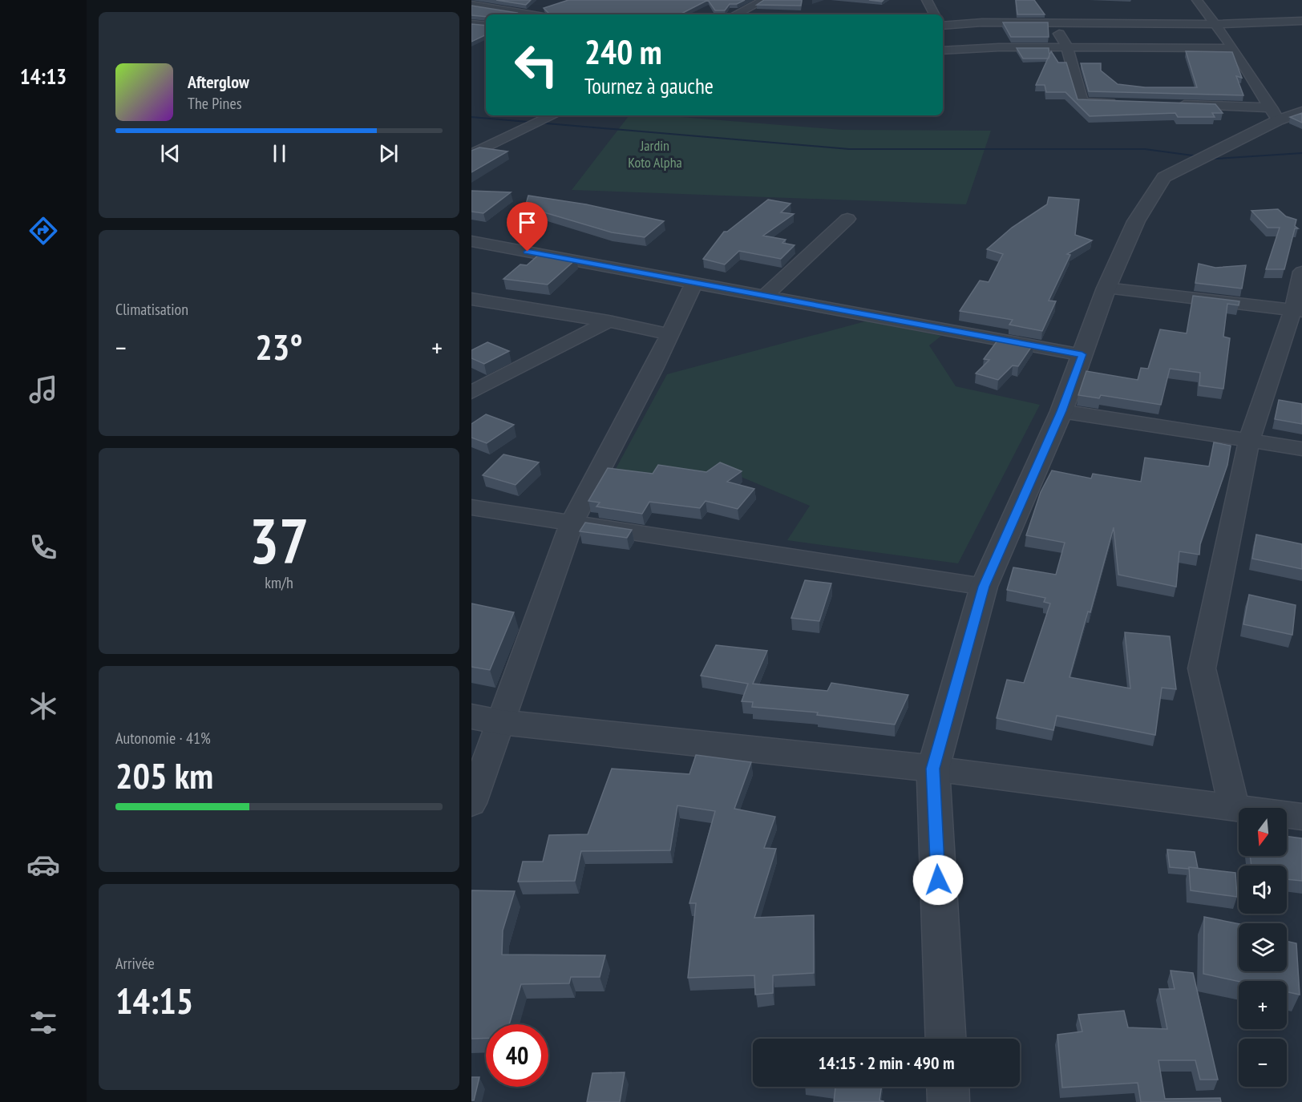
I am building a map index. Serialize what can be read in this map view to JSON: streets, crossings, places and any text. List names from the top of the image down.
{
  "parks": ["Jardin Koto Alpha"],
  "north": "bottom",
  "page": {
    "tabs": "14:13",
    "turn": ["240 m", "Tournez à gauche"],
    "song": ["Afterglow", "The Pines"],
    "tile": [
      "Climatisation",
      ["37", "km/h"],
      ["Autonomie · 41%", "205 km"],
      ["Arrivée", "14:15"]
    ],
    "heat": ["−", "23°", "+"],
    "map_buttons": ["+", "−"],
    "limit": "40",
    "trip": "14:15 · 2 min · 490 m"
  }
}
